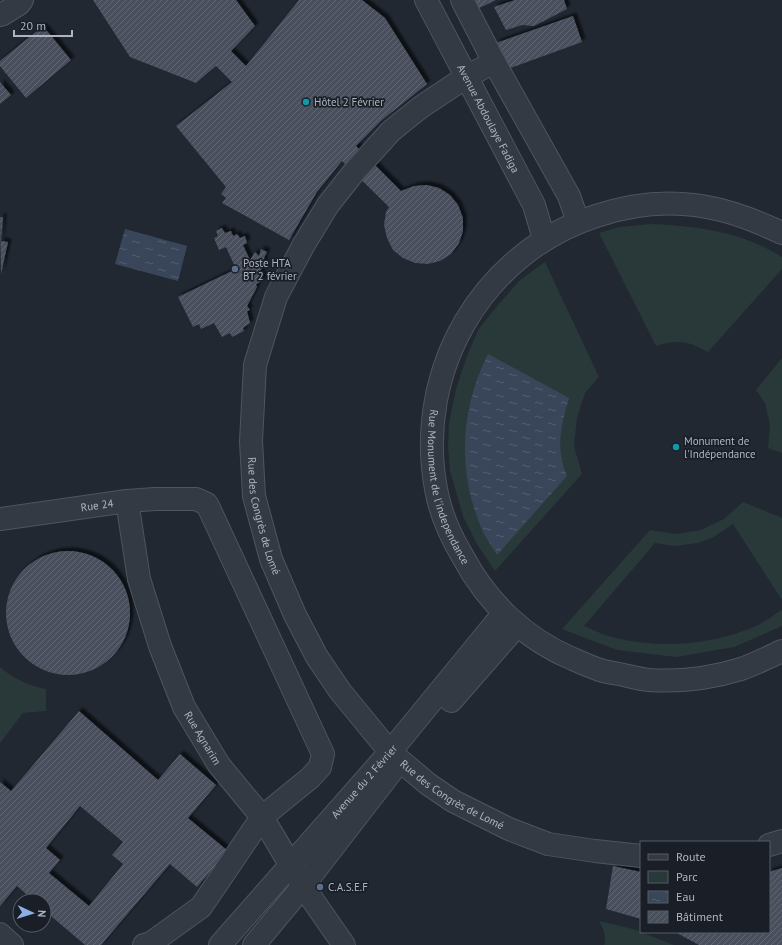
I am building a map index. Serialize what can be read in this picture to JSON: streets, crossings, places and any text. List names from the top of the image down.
{
  "streets": {
    "street": [
      "Avenue Abdoulaye Fadiga",
      "Rue Monument de l'independance",
      "Rue 24",
      "Rue des Congrès de Lomé",
      "Rue Agnarim",
      "Avenue du 2 Février"
    ]
  },
  "crossings": [
    ["Avenue Abdoulaye Fadiga", "Rue Monument de l'independance"],
    ["Avenue Abdoulaye Fadiga", "Rue des Congrès de Lomé"],
    ["Rue Monument de l'independance", "Avenue du 2 Février"],
    ["Rue 24", "Rue Agnarim"],
    ["Rue des Congrès de Lomé", "Avenue du 2 Février"],
    ["Rue Agnarim", "Avenue du 2 Février"]
  ],
  "places": [
    "Hôtel 2 Février",
    "Poste HTA BT 2 février",
    "Monument de l'Indépendance",
    "C.A.S.E.F"
  ],
  "legend": [
    "Route",
    "Parc",
    "Eau",
    "Bâtiment"
  ],
  "scale_bar": "20 m",
  "north": "right"
}
